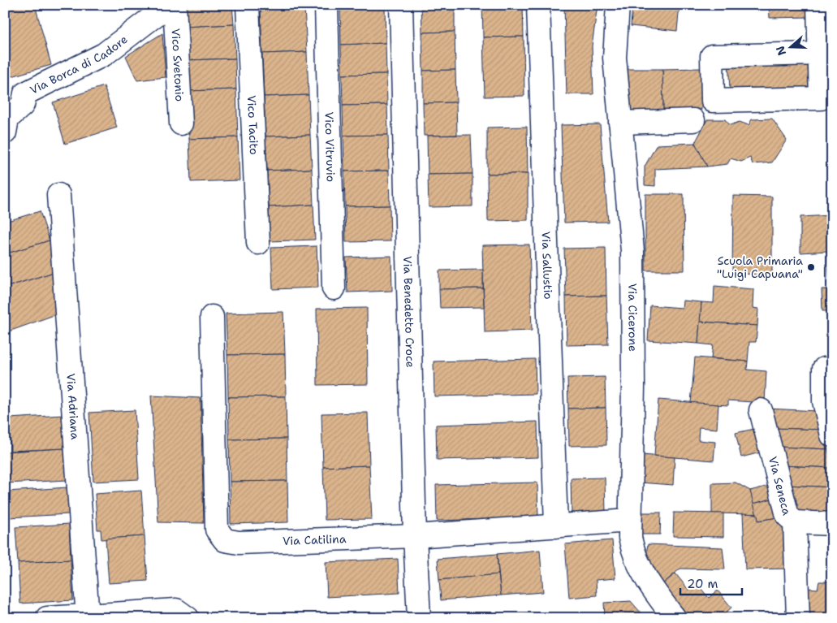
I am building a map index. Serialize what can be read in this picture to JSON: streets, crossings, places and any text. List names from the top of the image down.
{
  "streets": {
    "street": [
      "Via Borca di Cadore",
      "Vico Svetonio",
      "Vico Tacito",
      "Vico Vitruvio",
      "Via Sallustio",
      "Via Benedetto Croce",
      "Via Cicerone",
      "Via Adriana",
      "Via Seneca",
      "Via Catilina"
    ]
  },
  "crossings": [
    ["Via Sallustio", "Via Catilina"],
    ["Via Benedetto Croce", "Via Catilina"],
    ["Via Cicerone", "Via Catilina"]
  ],
  "places": ["Scuola Primaria \"Luigi Capuana\""],
  "scale_bar": "20 m",
  "north": "left"
}
